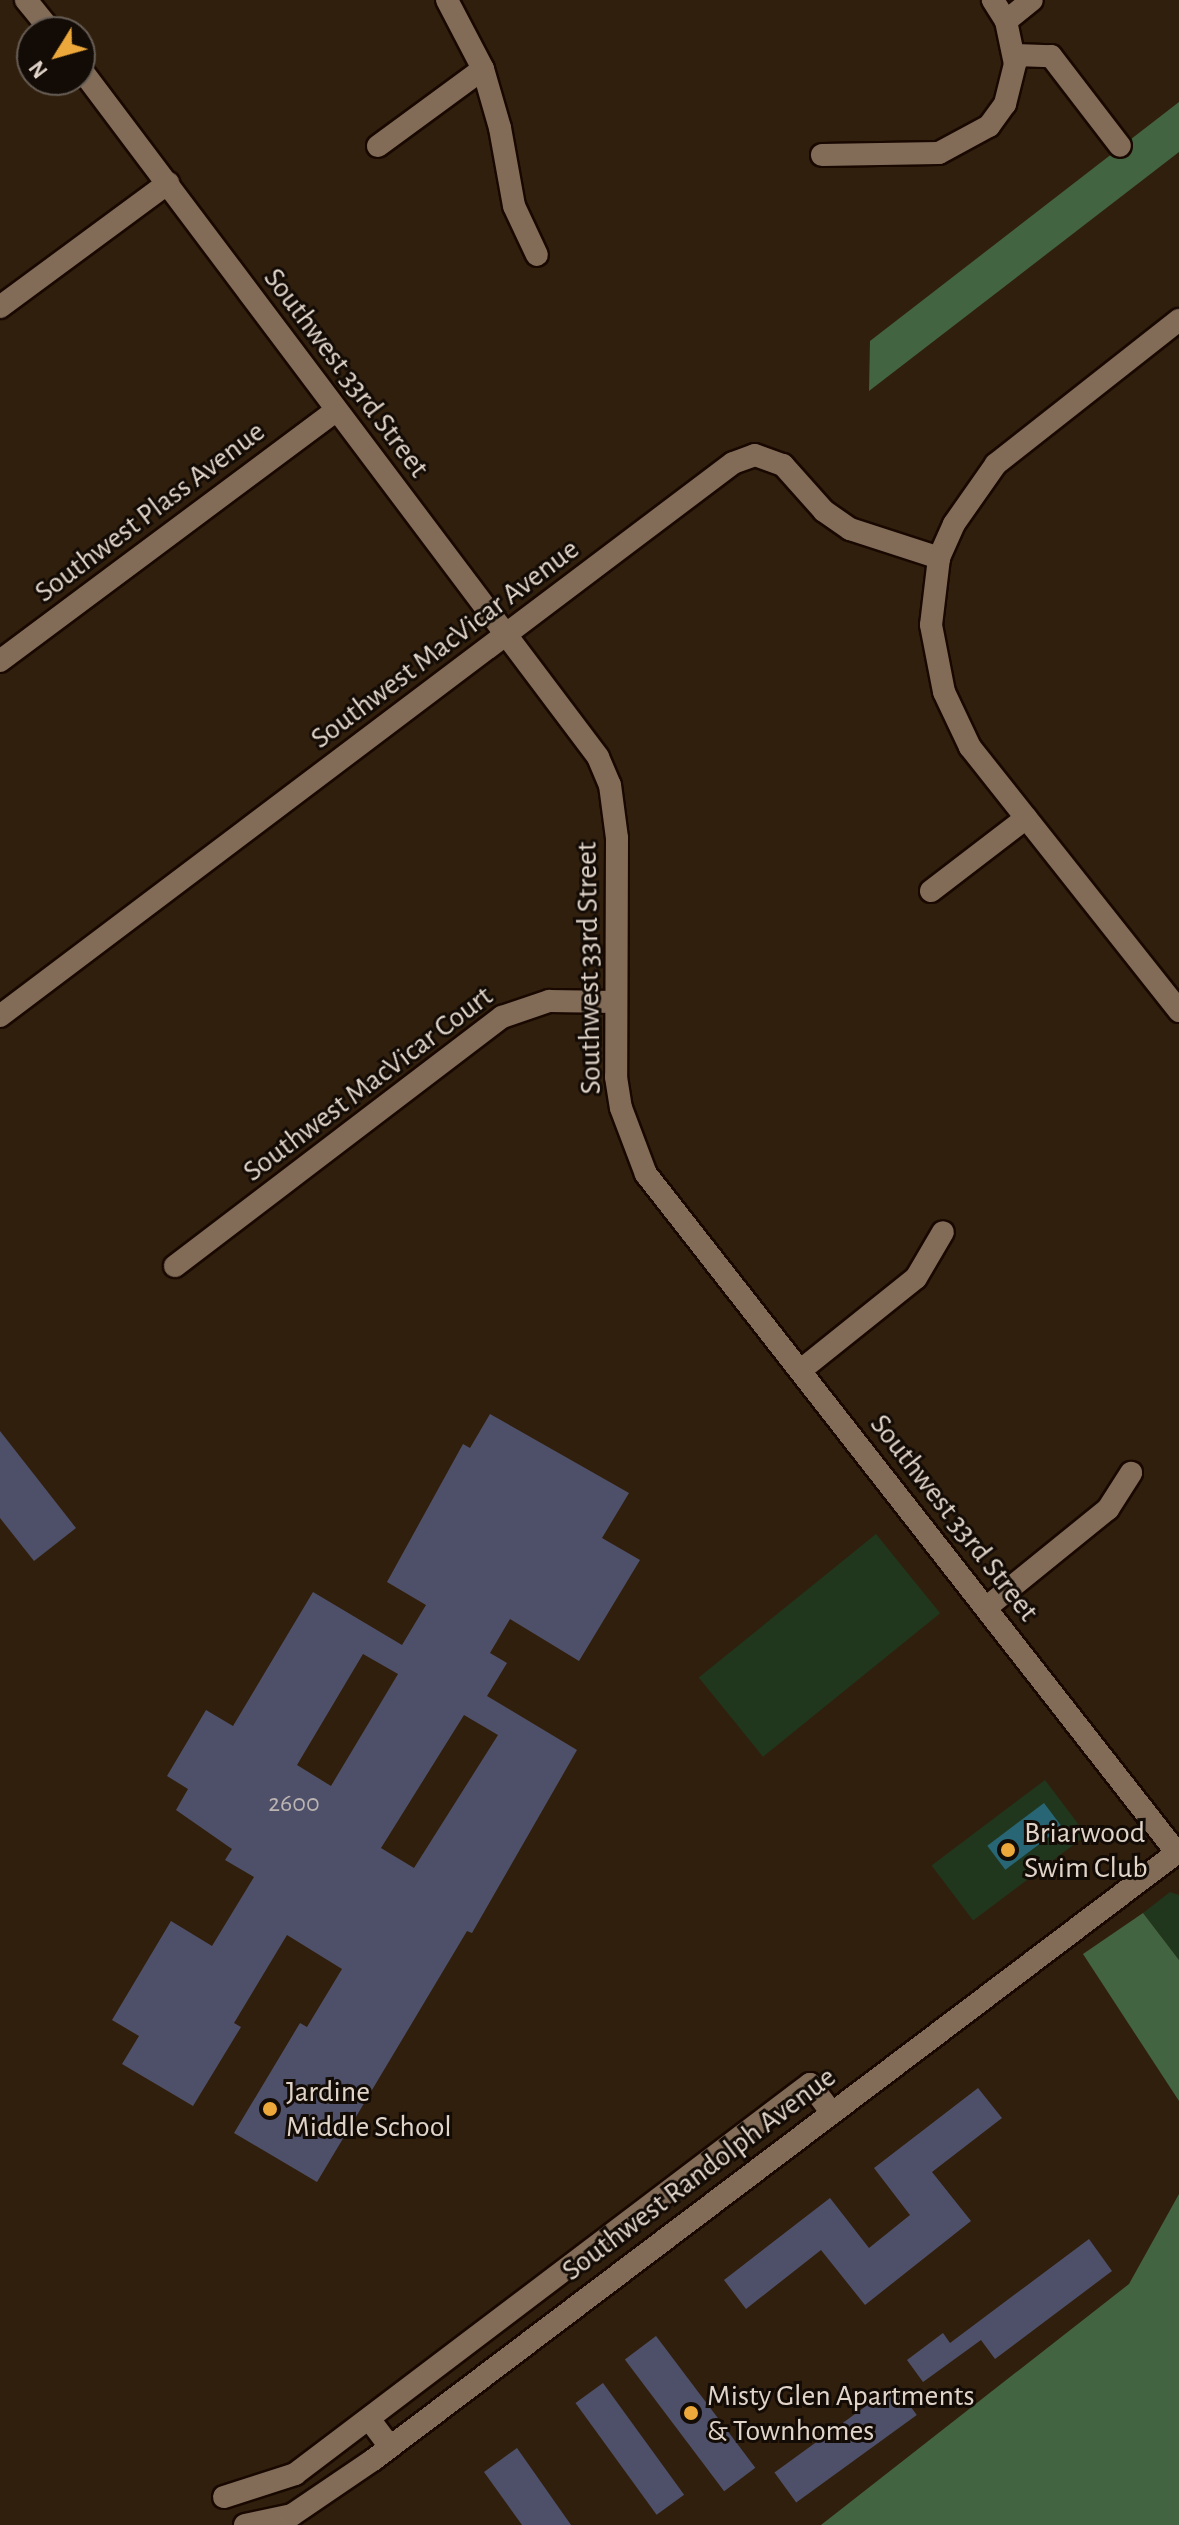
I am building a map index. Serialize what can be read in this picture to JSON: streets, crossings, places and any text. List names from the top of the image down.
{
  "streets": {
    "street": [
      "Southwest 33rd Street",
      "Southwest Plass Avenue",
      "Southwest MacVicar Avenue",
      "Southwest MacVicar Court",
      "Southwest Randolph Avenue"
    ]
  },
  "crossings": [
    ["Southwest 33rd Street", "Southwest Plass Avenue"],
    ["Southwest 33rd Street", "Southwest MacVicar Avenue"],
    ["Southwest 33rd Street", "Southwest MacVicar Court"],
    ["Southwest 33rd Street", "Southwest Randolph Avenue"]
  ],
  "places": ["Briarwood Swim Club", "Jardine Middle School", "Misty Glen Apartments & Townhomes"],
  "house_numbers": ["2600"],
  "north": "bottom left"
}
